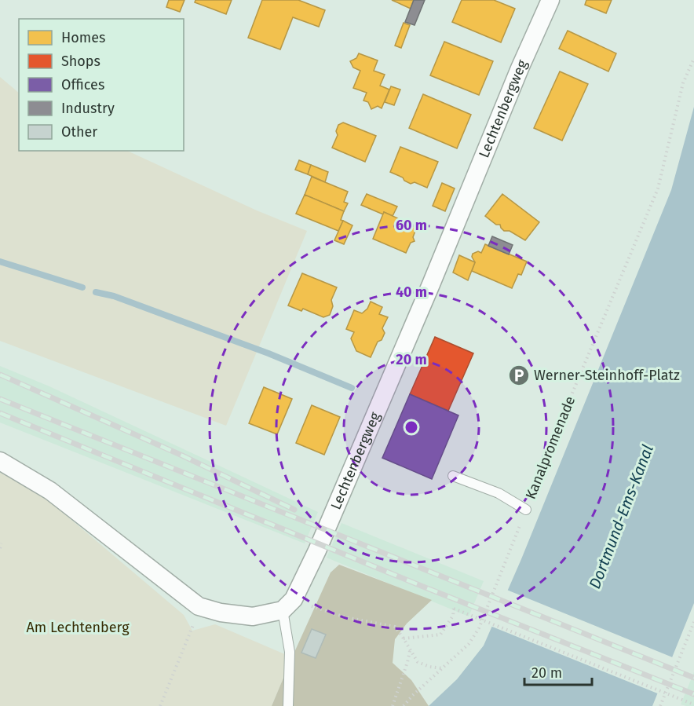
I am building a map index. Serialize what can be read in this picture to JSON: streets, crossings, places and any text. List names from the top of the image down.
{
  "streets": {
    "street": ["Lechtenbergweg"],
    "path": ["Kanalpromenade"]
  },
  "water": ["Dortmund-Ems-Kanal"],
  "parks": ["Am Lechtenberg"],
  "places": {
    "parking": ["Werner-Steinhoff-Platz"]
  },
  "legend": [
    "Homes",
    "Shops",
    "Offices",
    "Industry",
    "Other"
  ],
  "scale_bar": "20 m",
  "rings": ["60 m", "40 m", "20 m"]
}
